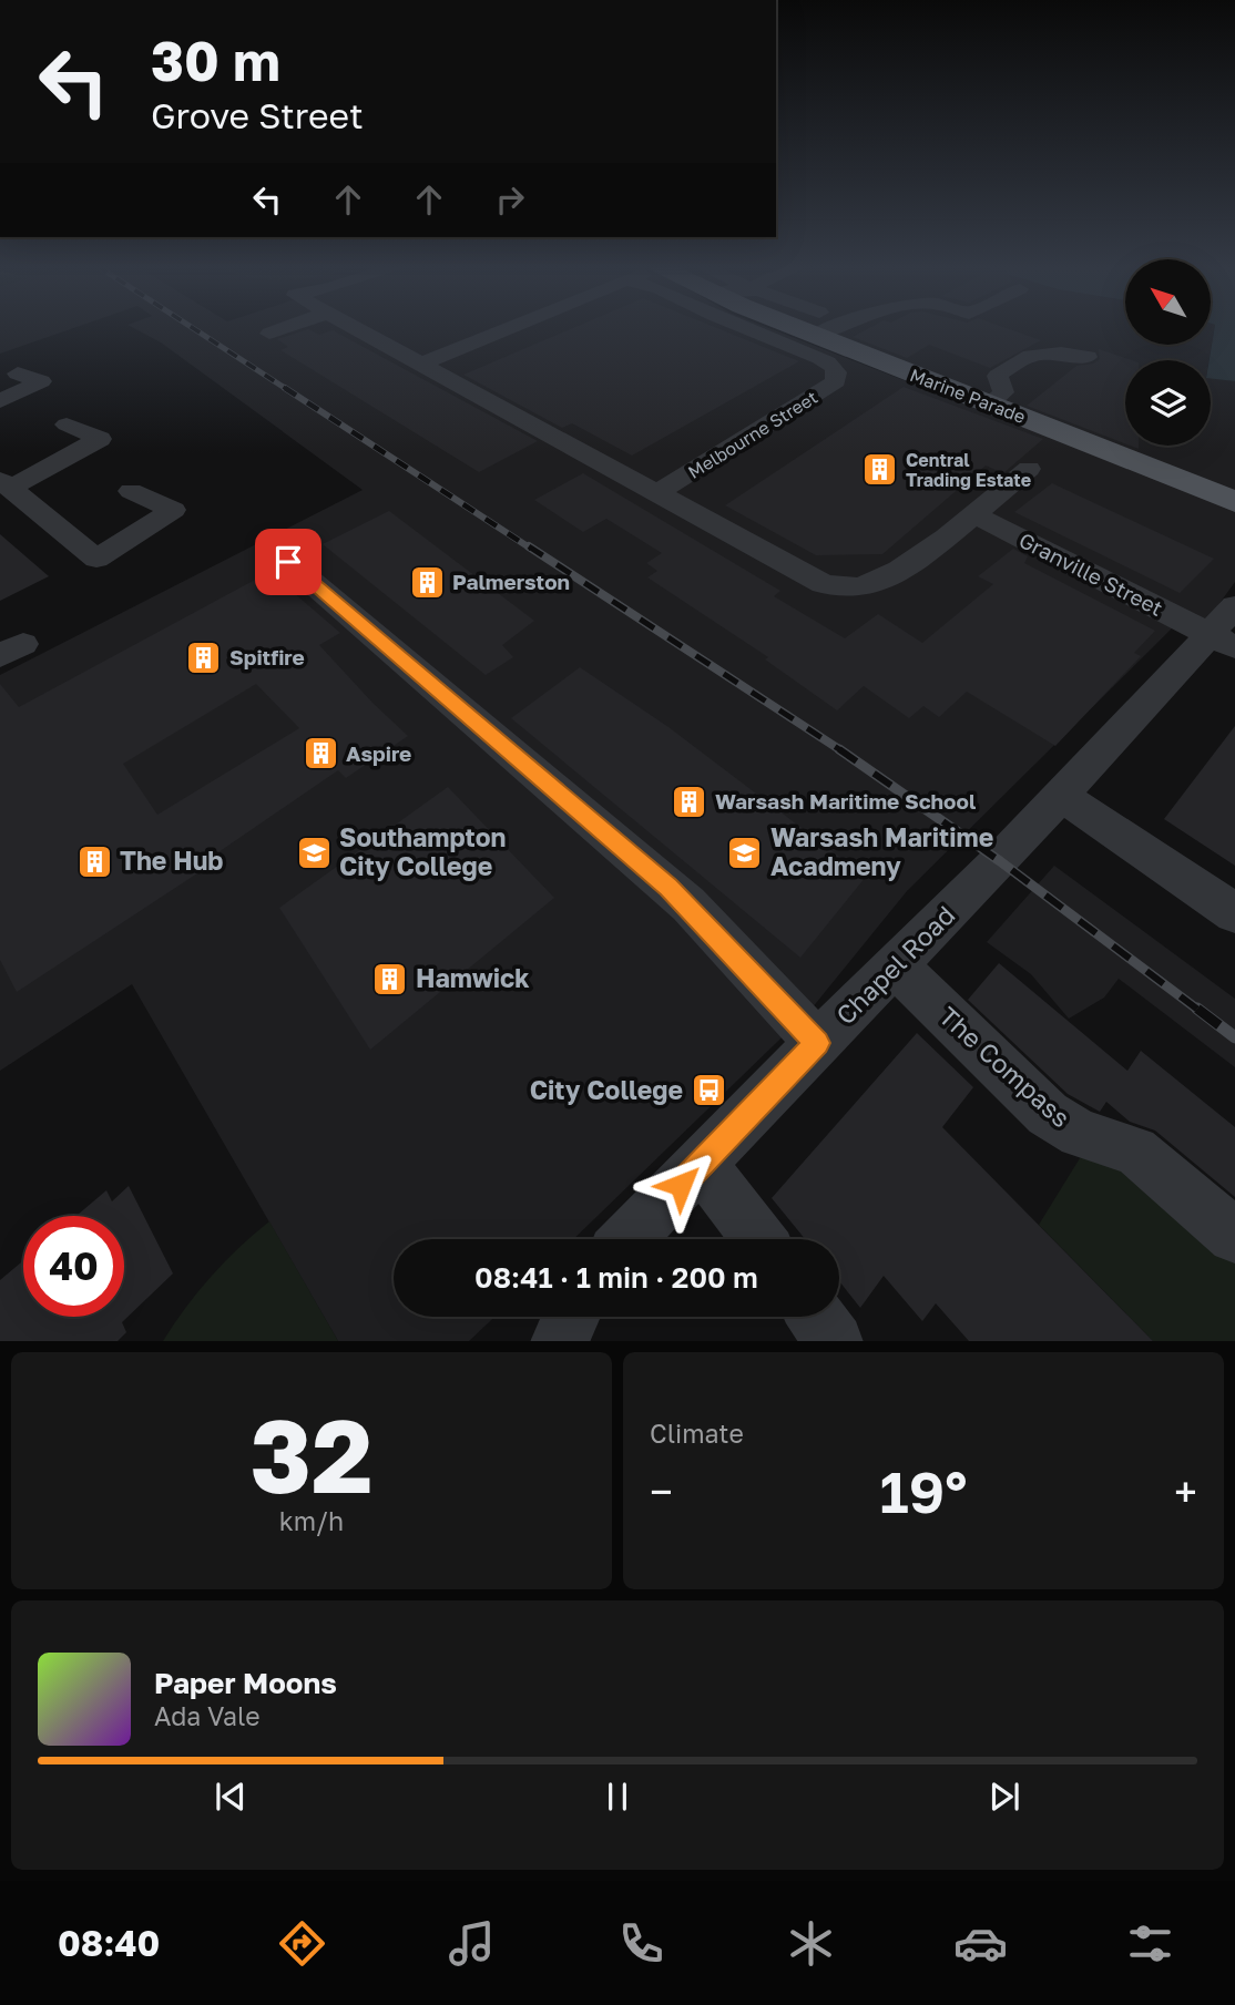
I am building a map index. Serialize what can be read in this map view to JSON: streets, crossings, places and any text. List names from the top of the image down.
{
  "streets": {
    "main road": ["Marine Parade"],
    "street": [
      "Melbourne Street",
      "Granville Street",
      "Chapel Road",
      "The Compass"
    ]
  },
  "crossings": [
    ["Melbourne Street", "Granville Street"],
    ["Granville Street", "Chapel Road"],
    ["Chapel Road", "The Compass"]
  ],
  "places": {
    "building": [
      "Central Trading Estate",
      "Palmerston",
      "Spitfire",
      "Aspire",
      "Warsash Maritime School",
      "The Hub",
      "Hamwick"
    ],
    "school or university": ["Southampton City College", "Warsash Maritime Acadmeny"],
    "bus stop": ["City College"]
  },
  "north": "top left",
  "page": {
    "turn": ["30 m", "Grove Street"],
    "limit": "40",
    "trip": "08:41 · 1 min · 200 m",
    "tile": [
      ["32", "km/h"],
      "Climate"
    ],
    "heat": ["−", "19°", "+"],
    "song": ["Paper Moons", "Ada Vale"],
    "tabs": "08:40"
  }
}
